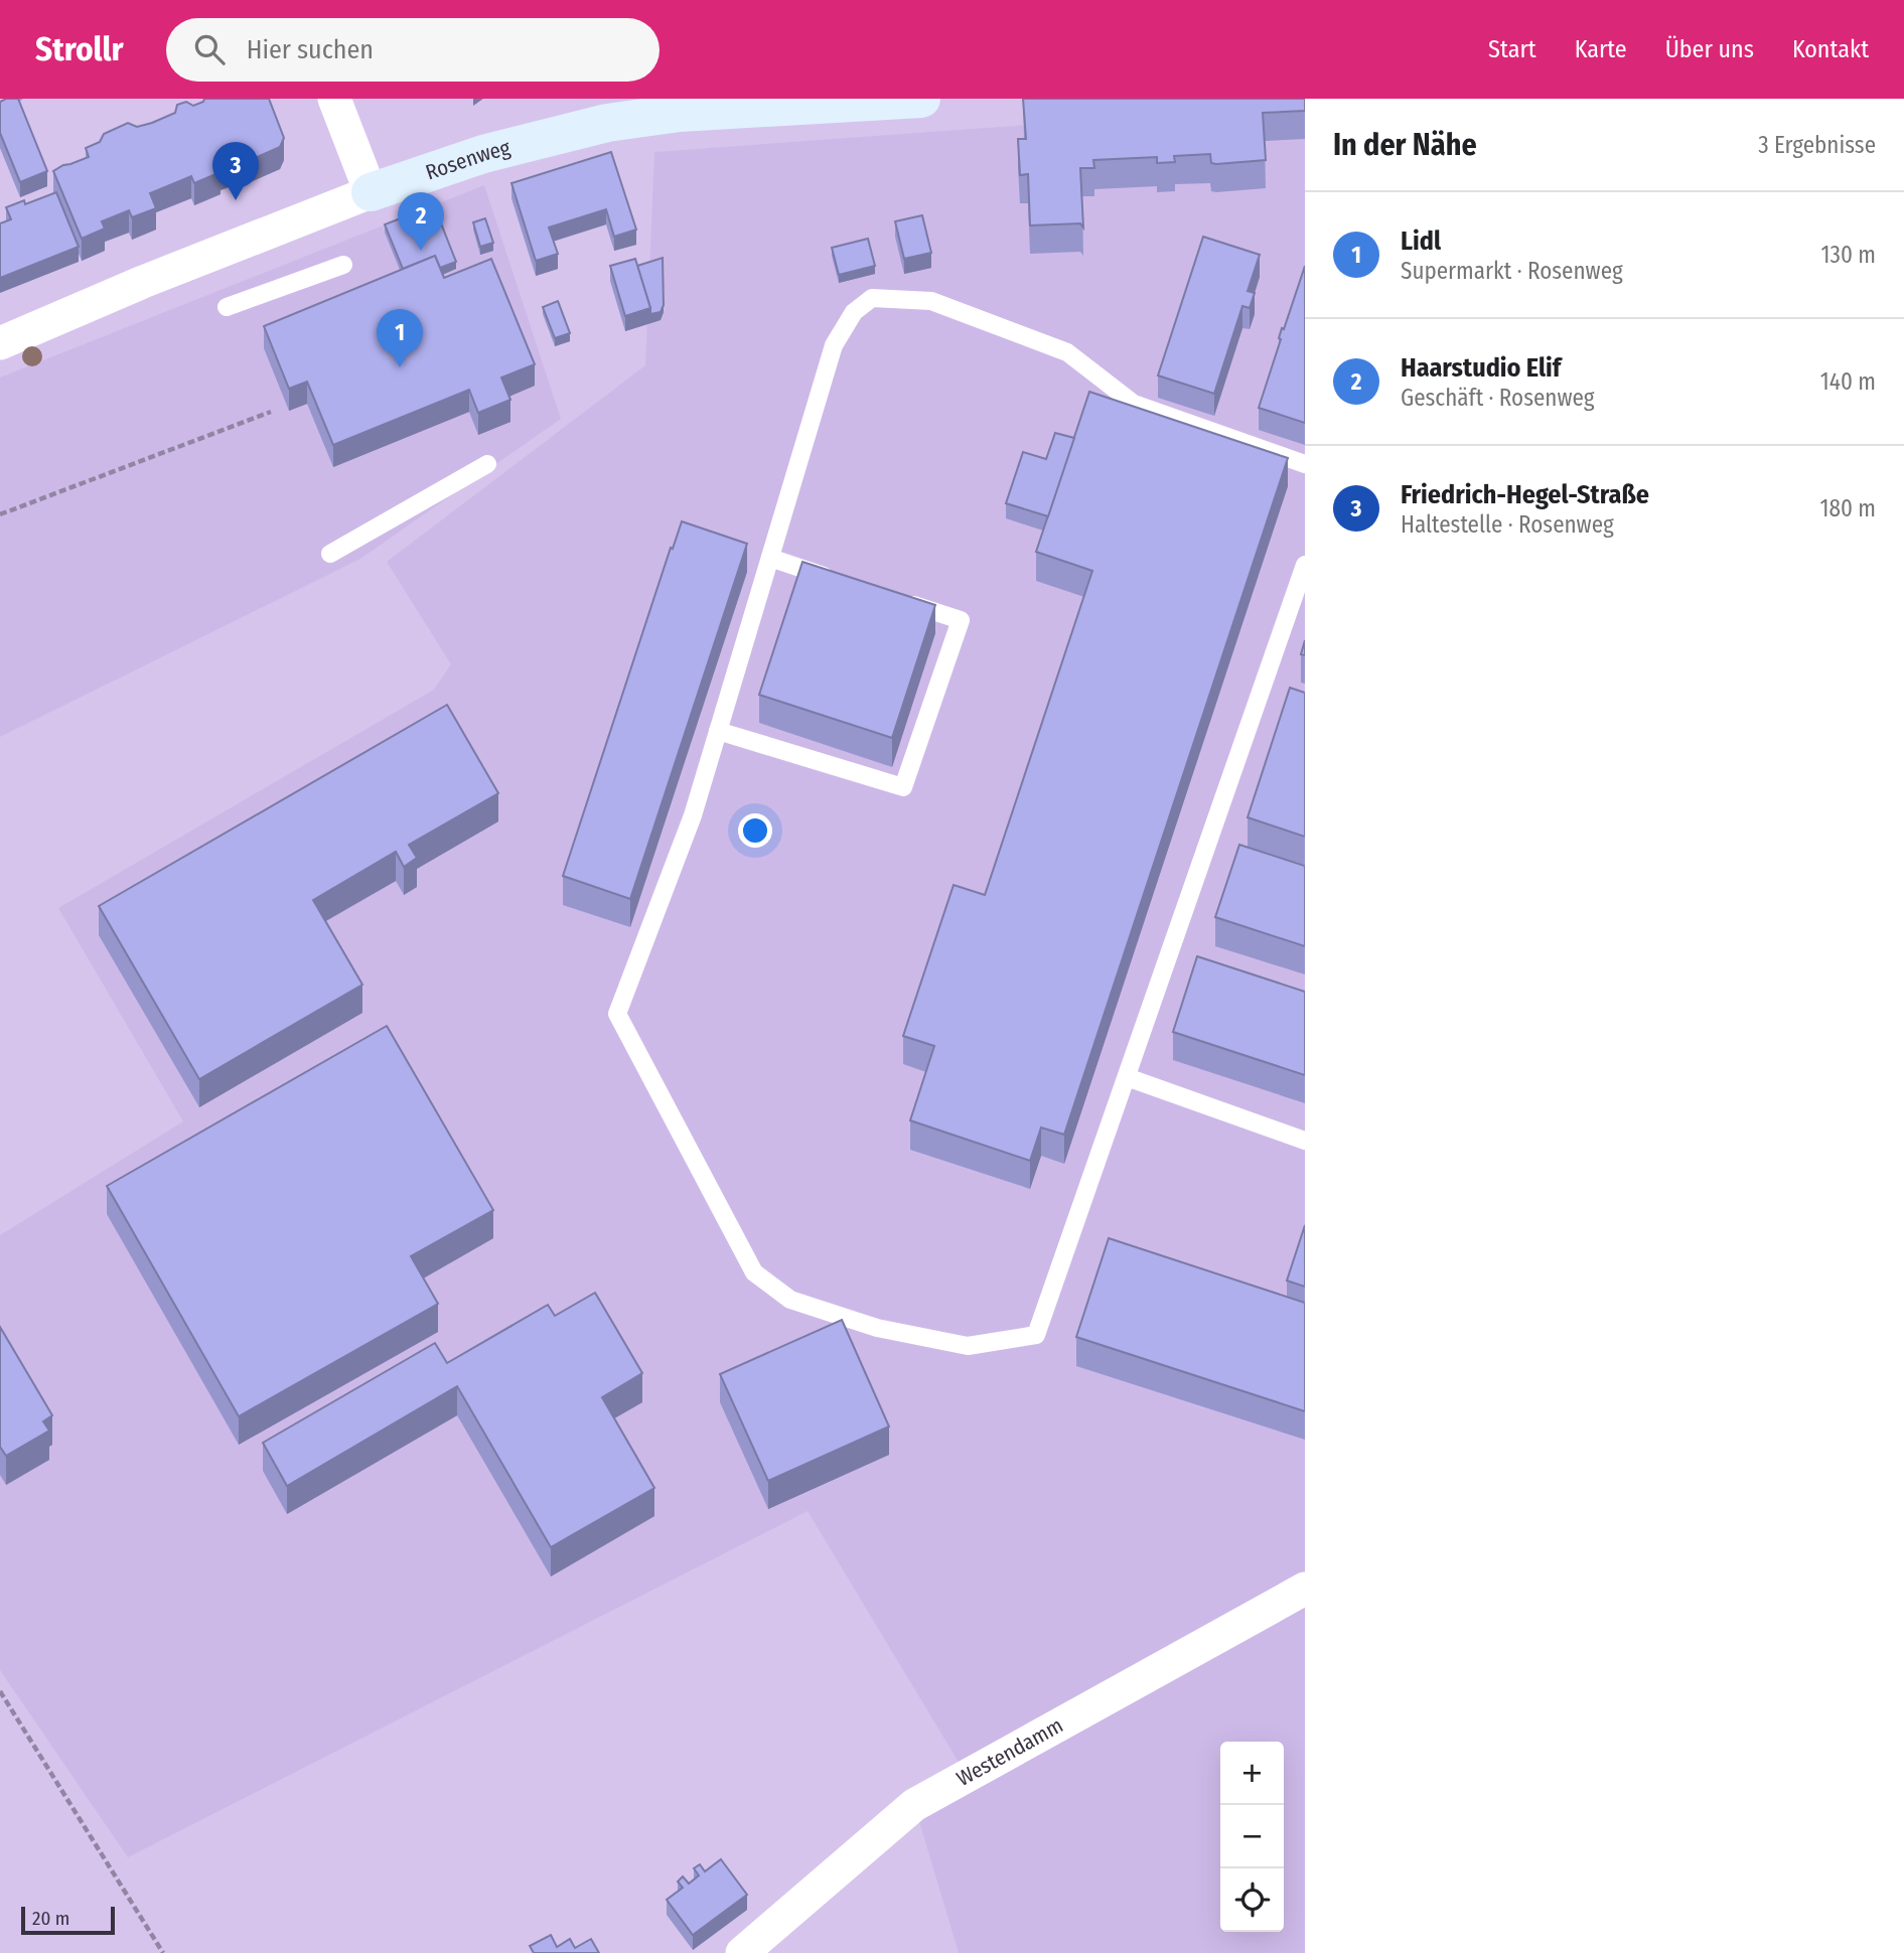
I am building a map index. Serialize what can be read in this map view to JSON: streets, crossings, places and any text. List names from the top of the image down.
{
  "streets": {
    "street": ["Rosenweg", "Westendamm"]
  },
  "scale_bar": "20 m",
  "page": {
    "header": "Strollr",
    "search": "Hier suchen",
    "nav": [
      "Start",
      "Karte",
      "Über uns",
      "Kontakt"
    ],
    "heading": ["In der Nähe", "3 Ergebnisse"],
    "pins": ["3", "2", "1"],
    "list": [
      {
        "mark": "1",
        "name": "Lidl",
        "note": "Supermarkt · Rosenweg",
        "value": "130 m"
      },
      {
        "mark": "2",
        "name": "Haarstudio Elif",
        "note": "Geschäft · Rosenweg",
        "value": "140 m"
      },
      {
        "mark": "3",
        "name": "Friedrich-Hegel-Straße",
        "note": "Haltestelle · Rosenweg",
        "value": "180 m"
      }
    ],
    "map_buttons": ["+", "−"],
    "scale": "20 m"
  }
}
